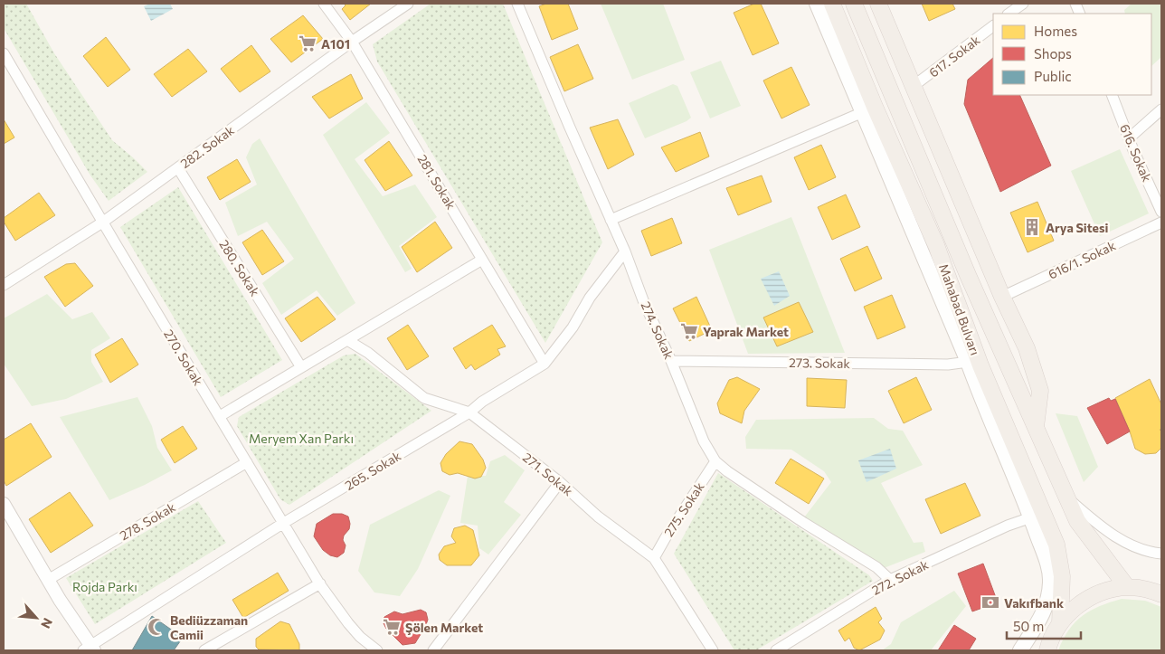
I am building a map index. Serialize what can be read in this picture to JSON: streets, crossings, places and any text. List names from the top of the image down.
{
  "streets": {
    "main road": ["Mahabad Bulvarı"],
    "street": [
      "617. Sokak",
      "282. Sokak",
      "616. Sokak",
      "281. Sokak",
      "616/1. Sokak",
      "280. Sokak",
      "274. Sokak",
      "270. Sokak",
      "273. Sokak",
      "265. Sokak",
      "271. Sokak",
      "275. Sokak",
      "278. Sokak",
      "272. Sokak"
    ]
  },
  "crossings": [
    ["282. Sokak", "281. Sokak"],
    ["282. Sokak", "280. Sokak"],
    ["282. Sokak", "270. Sokak"],
    ["281. Sokak", "265. Sokak"],
    ["274. Sokak", "273. Sokak"],
    ["274. Sokak", "265. Sokak"],
    ["274. Sokak", "275. Sokak"],
    ["274. Sokak", "272. Sokak"],
    ["270. Sokak", "265. Sokak"],
    ["270. Sokak", "278. Sokak"],
    ["265. Sokak", "271. Sokak"],
    ["271. Sokak", "275. Sokak"]
  ],
  "parks": ["Meryem Xan Parkı", "Rojda Parkı"],
  "places": {
    "supermarket": ["A101", "Yaprak Market", "Şölen Market"],
    "building": ["Arya Sitesi"],
    "bank": ["Vakıfbank"],
    "mosque": ["Bediüzzaman Camii"]
  },
  "legend": ["Homes", "Shops", "Public"],
  "scale_bar": "50 m",
  "north": "bottom right"
}
